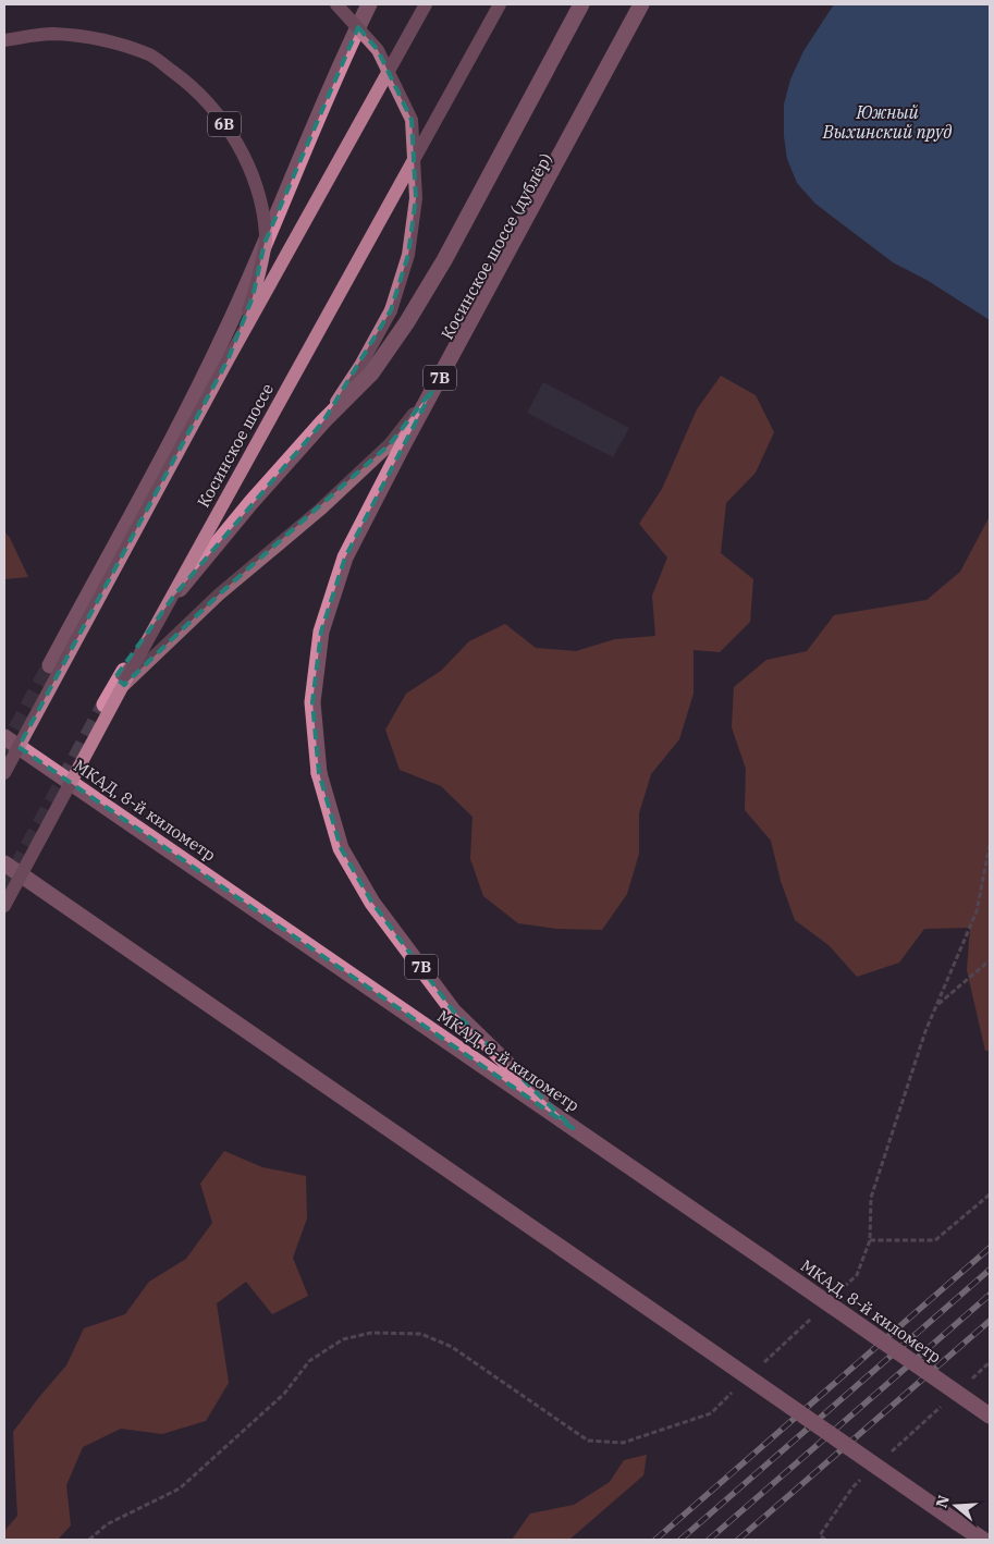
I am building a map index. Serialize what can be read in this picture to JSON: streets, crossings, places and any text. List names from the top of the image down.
{
  "streets": {
    "highway": ["7B", "МКАД, 8-й километр"],
    "main road": ["6B", "Косинское шоссе (дублёр)", "Косинское шоссе"]
  },
  "crossings": [
    ["7B", "МКАД, 8-й километр"]
  ],
  "water": ["Южный Выхинский пруд"],
  "north": "left"
}
